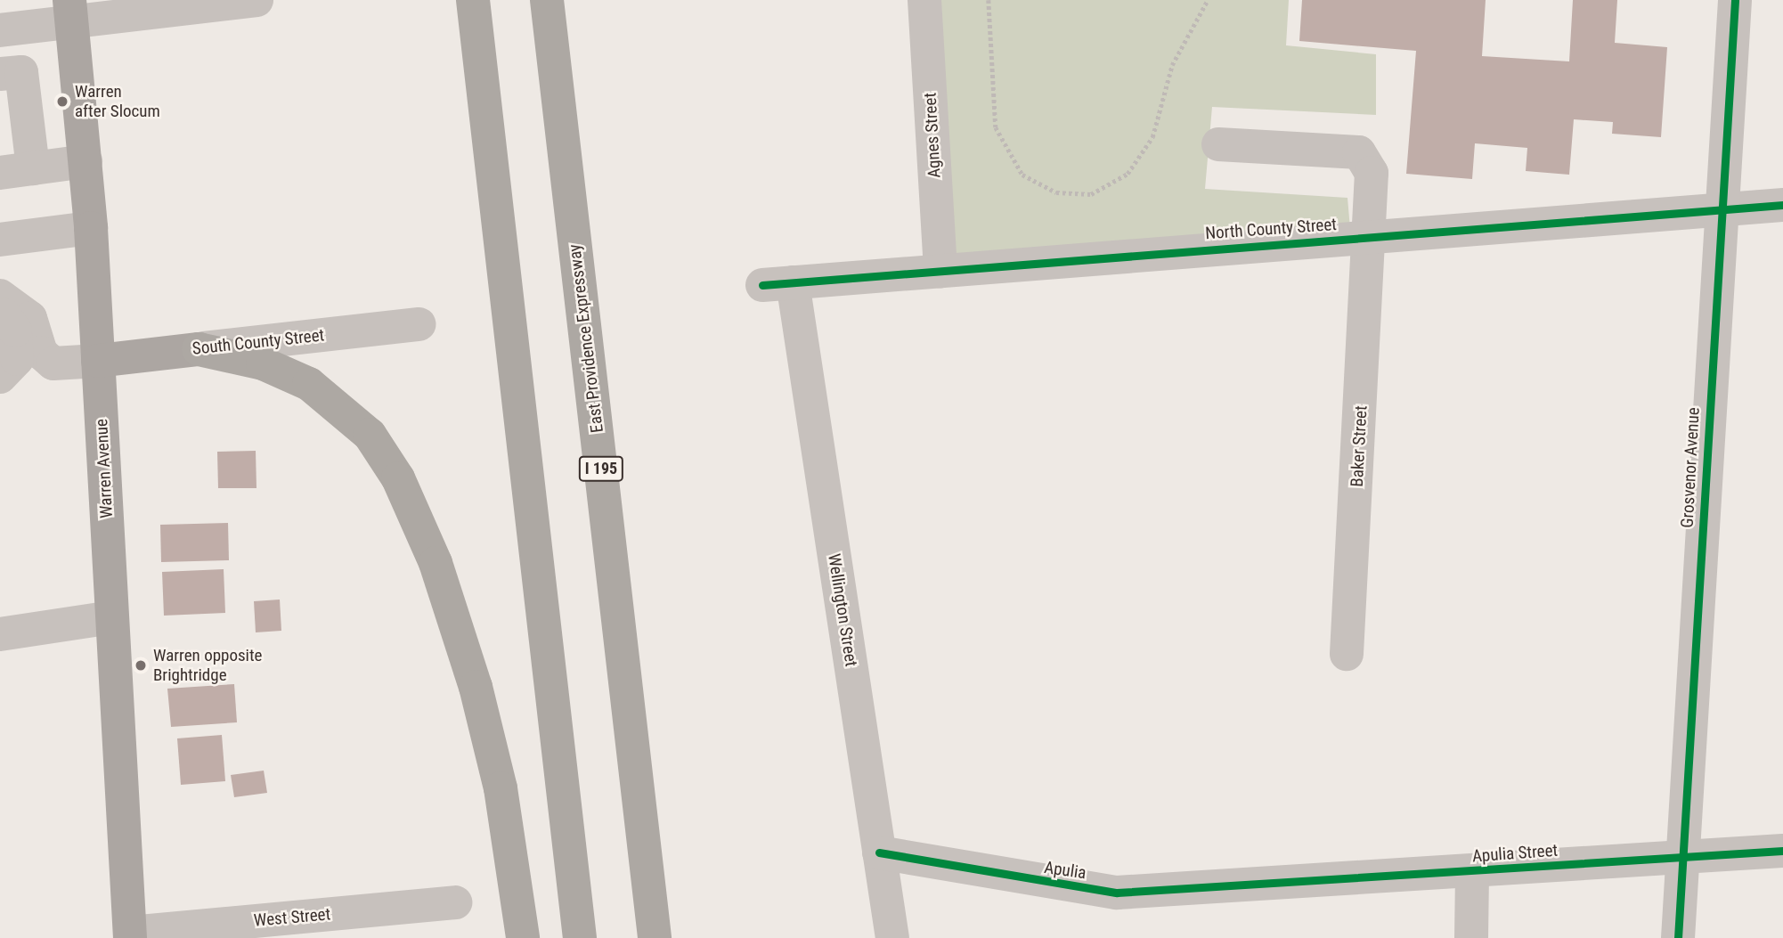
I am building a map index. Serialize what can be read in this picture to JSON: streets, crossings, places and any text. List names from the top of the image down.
{
  "streets": {
    "highway": ["East Providence Expressway", "I 195"],
    "main road": ["South County Street", "Warren Avenue"],
    "street": [
      "Agnes Street",
      "North County Street",
      "Baker Street",
      "Grosvenor Avenue",
      "Wellington Street",
      "Apulia Street",
      "Apulia",
      "West Street"
    ]
  },
  "crossings": [
    ["Agnes Street", "North County Street"],
    ["North County Street", "Baker Street"],
    ["North County Street", "Grosvenor Avenue"],
    ["North County Street", "Wellington Street"],
    ["South County Street", "Warren Avenue"],
    ["Grosvenor Avenue", "Apulia Street"],
    ["Warren Avenue", "West Street"],
    ["Wellington Street", "Apulia"],
    ["Apulia Street", "Apulia"]
  ],
  "places": ["Warren after Slocum", "Warren opposite Brightridge"]
}
